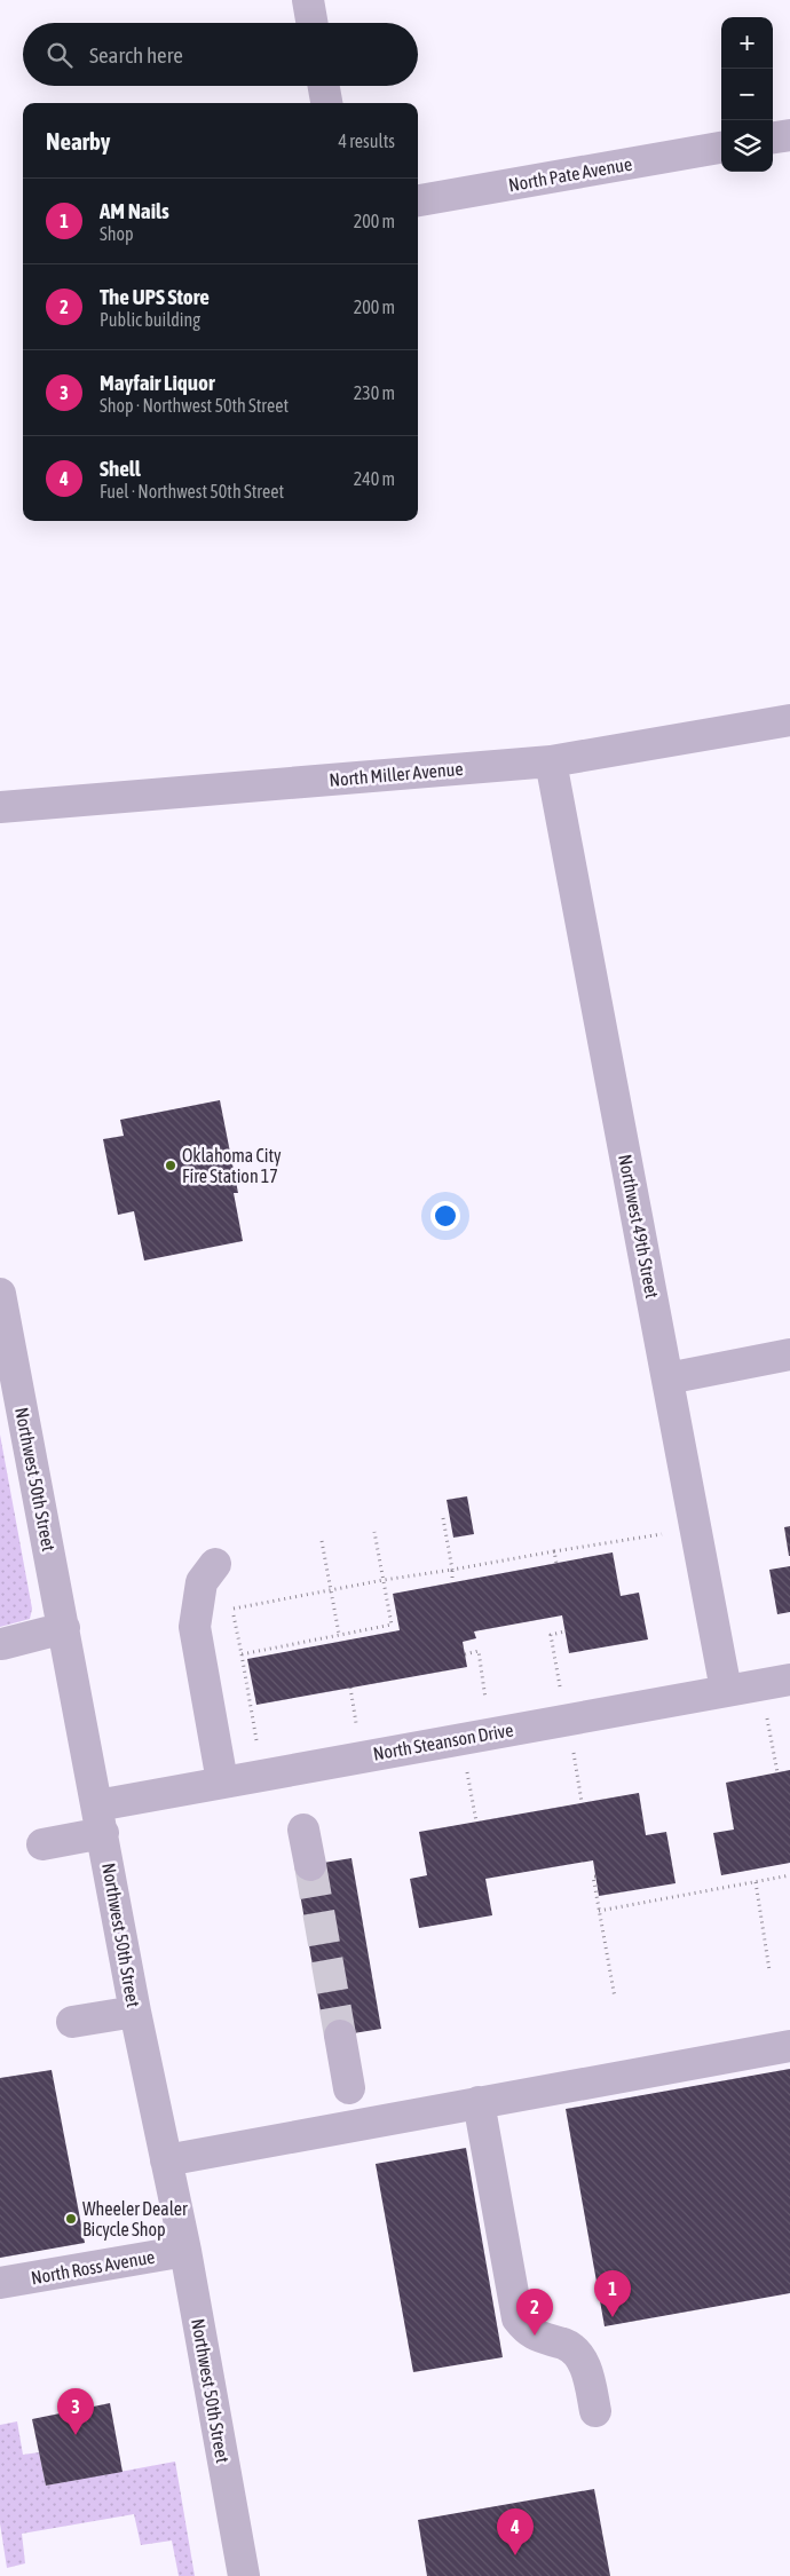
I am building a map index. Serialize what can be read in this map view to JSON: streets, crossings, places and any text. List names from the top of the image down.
{
  "streets": {
    "street": [
      "North Pate Avenue",
      "North Miller Avenue",
      "Northwest 49th Street",
      "Northwest 50th Street",
      "North Steanson Drive",
      "North Ross Avenue"
    ]
  },
  "crossings": [
    ["North Miller Avenue", "Northwest 49th Street"],
    ["Northwest 49th Street", "North Steanson Drive"],
    ["Northwest 50th Street", "North Steanson Drive"],
    ["Northwest 50th Street", "North Ross Avenue"]
  ],
  "places": ["Oklahoma City Fire Station 17", "Wheeler Dealer Bicycle Shop"],
  "page": {
    "map_buttons": ["+", "−"],
    "search": "Search here",
    "heading": ["Nearby", "4 results"],
    "list": [
      {
        "mark": "1",
        "name": "AM Nails",
        "note": "Shop",
        "value": "200 m"
      },
      {
        "mark": "2",
        "name": "The UPS Store",
        "note": "Public building",
        "value": "200 m"
      },
      {
        "mark": "3",
        "name": "Mayfair Liquor",
        "note": "Shop · Northwest 50th Street",
        "value": "230 m"
      },
      {
        "mark": "4",
        "name": "Shell",
        "note": "Fuel · Northwest 50th Street",
        "value": "240 m"
      }
    ],
    "pins": [
      "1",
      "2",
      "3",
      "4"
    ]
  }
}
